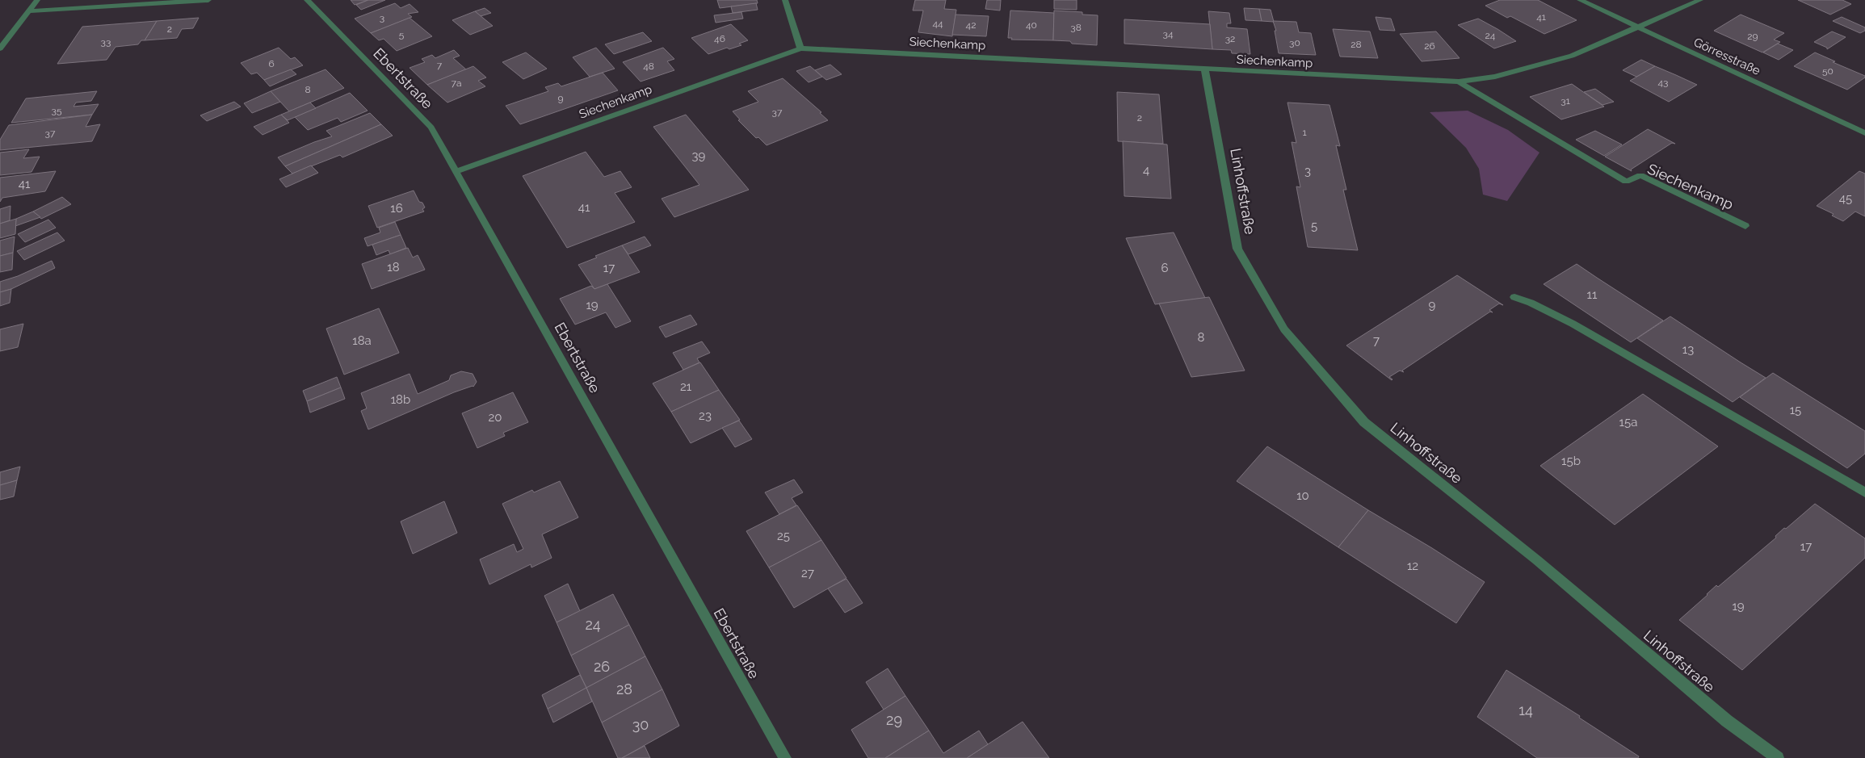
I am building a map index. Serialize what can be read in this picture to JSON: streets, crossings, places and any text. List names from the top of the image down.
{
  "streets": {
    "street": [
      "Siechenkamp",
      "Görresstraße",
      "Ebertstraße",
      "Linhoffstraße"
    ]
  },
  "crossings": [
    ["Siechenkamp", "Görresstraße"],
    ["Siechenkamp", "Ebertstraße"],
    ["Siechenkamp", "Linhoffstraße"]
  ],
  "house_numbers": [
    "41",
    "3",
    "44",
    "42",
    "40",
    "38",
    "2",
    "34",
    "5",
    "24",
    "29",
    "46",
    "32",
    "33",
    "30",
    "28",
    "26",
    "6",
    "7",
    "48",
    "50",
    "43",
    "7a",
    "8",
    "9",
    "31",
    "35",
    "37",
    "2",
    "1",
    "37",
    "39",
    "4",
    "3",
    "41",
    "45",
    "41",
    "16",
    "5",
    "18",
    "17",
    "6",
    "11",
    "19",
    "9",
    "8",
    "18a",
    "7",
    "13",
    "21",
    "18b",
    "15",
    "23",
    "20",
    "15a",
    "15b",
    "10",
    "25",
    "17",
    "12",
    "27",
    "19",
    "24",
    "26",
    "28",
    "14",
    "29",
    "30"
  ]
}
